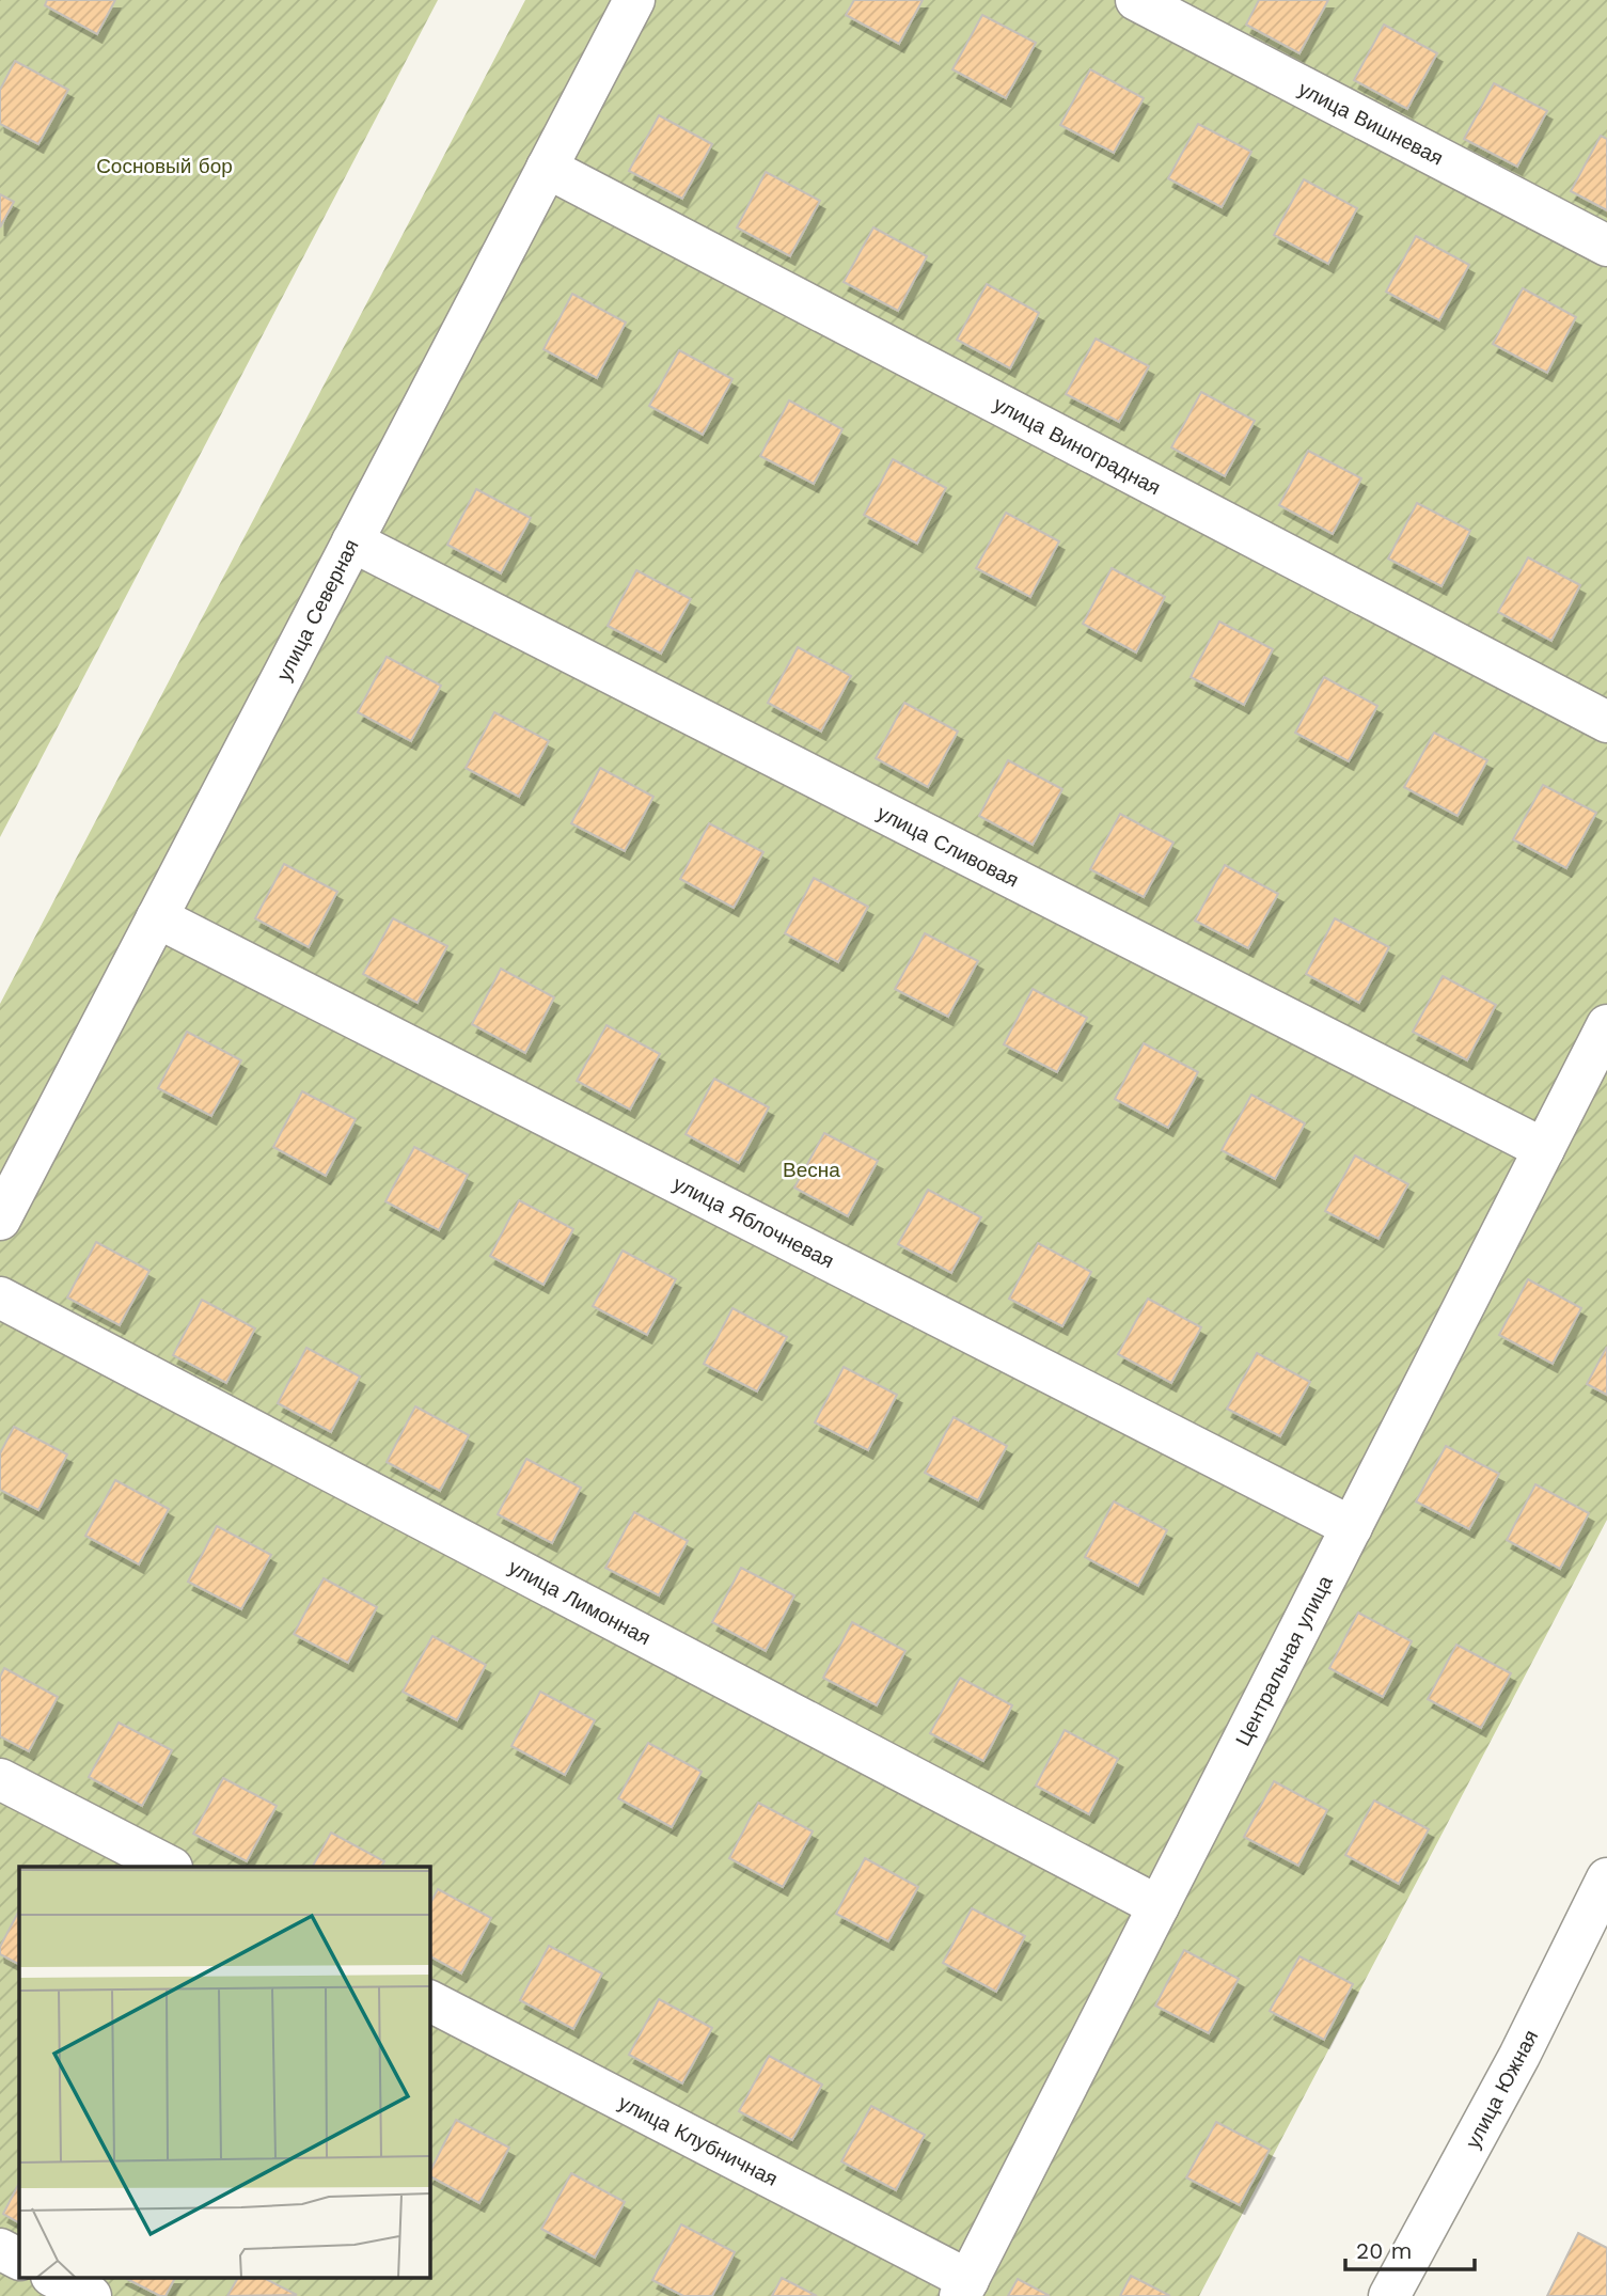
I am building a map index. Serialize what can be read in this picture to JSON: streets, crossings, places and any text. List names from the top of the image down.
{
  "streets": {
    "street": [
      "улица Вишневая",
      "улица Виноградная",
      "улица Северная",
      "улица Сливовая",
      "улица Яблочневая",
      "улица Лимонная",
      "Центральная улица",
      "улица Южная",
      "улица Клубничная"
    ]
  },
  "crossings": [
    ["улица Виноградная", "улица Северная"],
    ["улица Северная", "улица Сливовая"],
    ["улица Северная", "улица Яблочневая"],
    ["улица Сливовая", "Центральная улица"],
    ["улица Яблочневая", "Центральная улица"],
    ["улица Лимонная", "Центральная улица"],
    ["Центральная улица", "улица Клубничная"]
  ],
  "parks": ["Сосновый бор", "Весна"],
  "scale_bar": "20 m"
}
